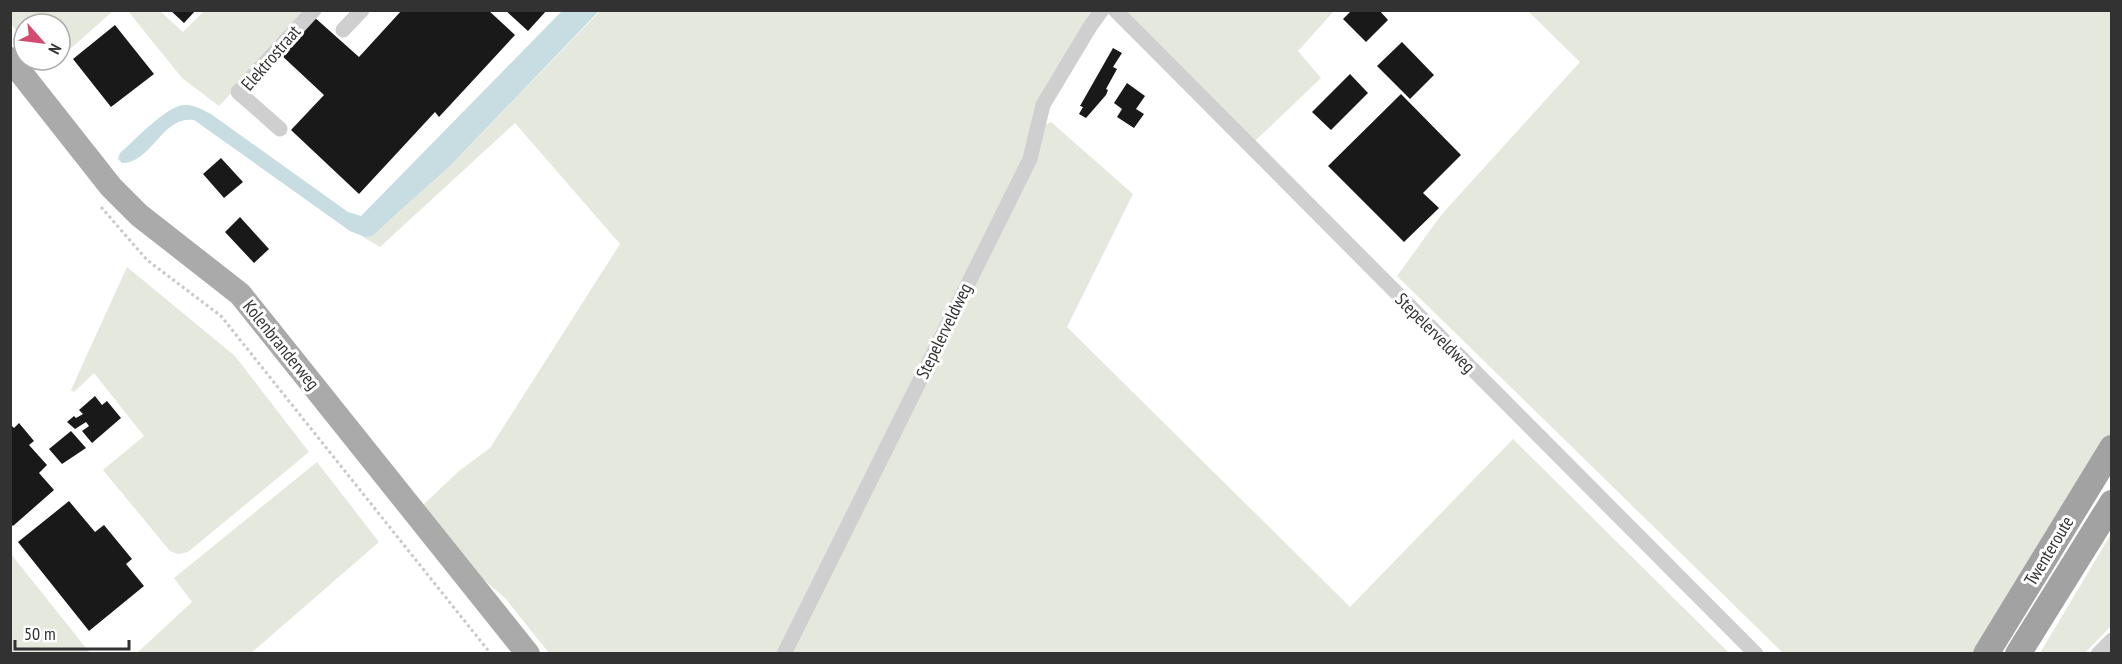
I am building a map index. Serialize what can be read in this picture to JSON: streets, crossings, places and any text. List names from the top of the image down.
{
  "streets": {
    "highway": ["Twenteroute"],
    "main road": ["Kolenbranderweg"],
    "street": ["Elektrostraat", "Stepelerveldweg"]
  },
  "scale_bar": "50 m",
  "north": "bottom right"
}
